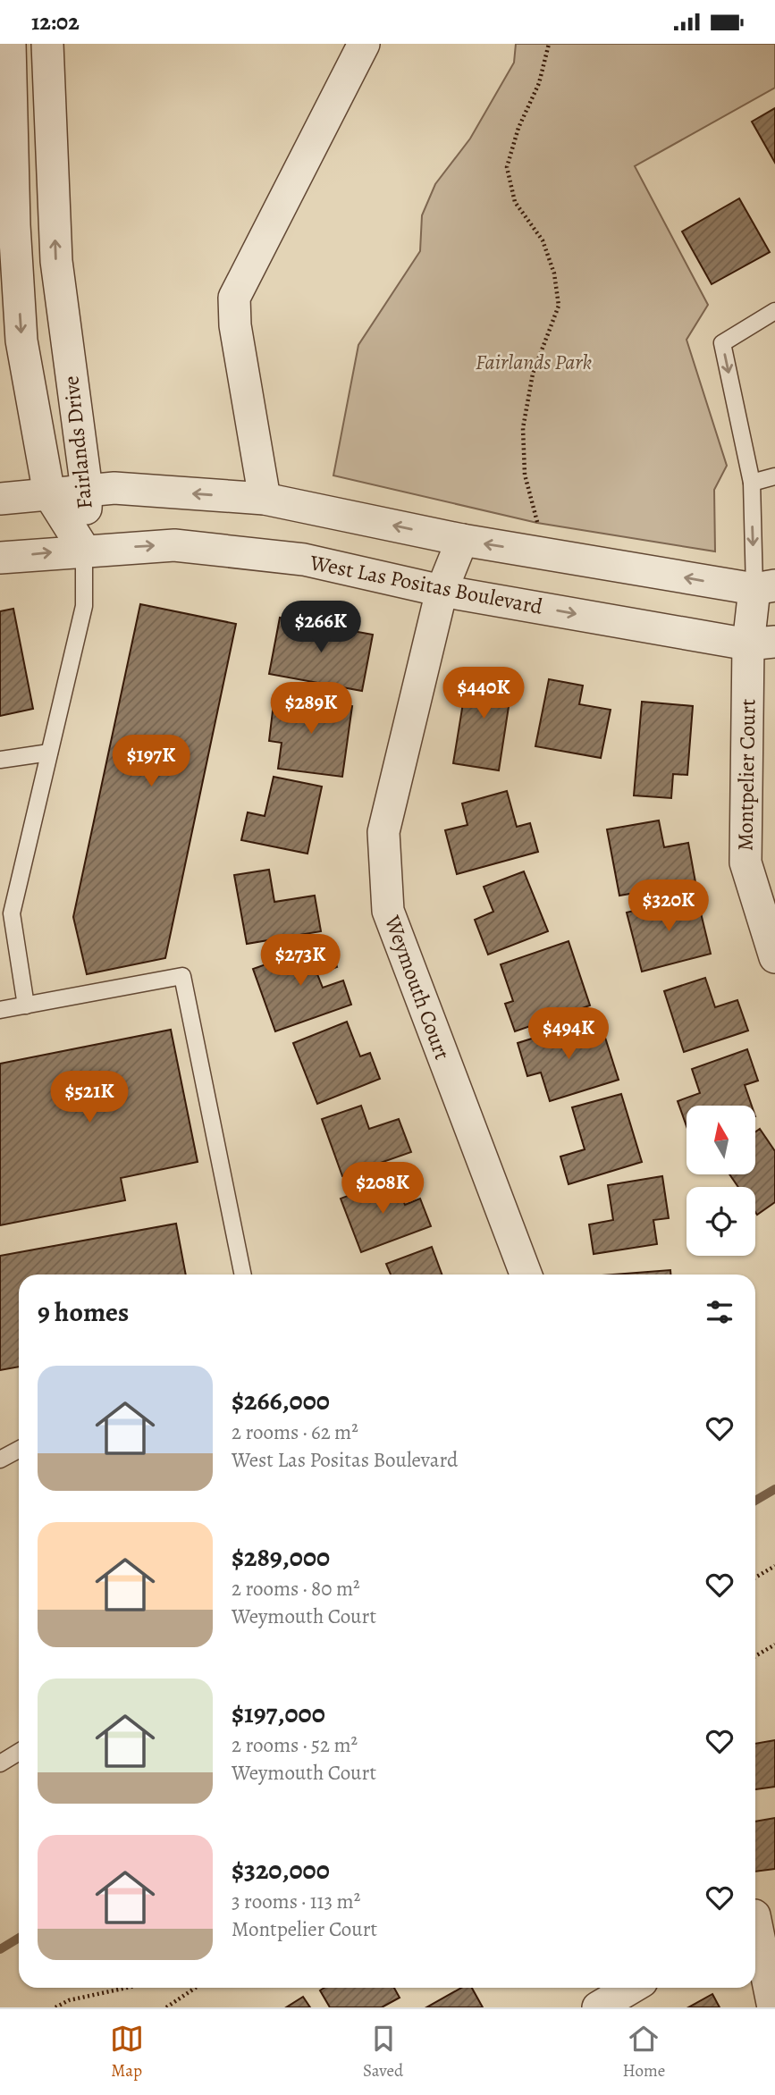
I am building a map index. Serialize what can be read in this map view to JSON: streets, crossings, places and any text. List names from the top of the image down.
{
  "streets": {
    "street": [
      "Fairlands Drive",
      "West Las Positas Boulevard",
      "Montpelier Court",
      "Weymouth Court"
    ]
  },
  "crossings": [
    ["Fairlands Drive", "West Las Positas Boulevard"],
    ["West Las Positas Boulevard", "Montpelier Court"],
    ["West Las Positas Boulevard", "Weymouth Court"]
  ],
  "parks": ["Fairlands Park"],
  "north": "top",
  "page": {
    "status": "12:02",
    "price": [
      "$266K",
      "$440K",
      "$289K",
      "$197K",
      "$320K",
      "$273K",
      "$494K",
      "$521K",
      "$208K"
    ],
    "heading": "9 homes",
    "list": [
      {
        "name": "$266,000",
        "note": "2 rooms · 62 m² · West Las Positas Boulevard"
      },
      {
        "name": "$289,000",
        "note": "2 rooms · 80 m² · Weymouth Court"
      },
      {
        "name": "$197,000",
        "note": "2 rooms · 52 m² · Weymouth Court"
      },
      {
        "name": "$320,000",
        "note": "3 rooms · 113 m² · Montpelier Court"
      }
    ],
    "tabs": ["Map", "Saved", "Home"]
  }
}
